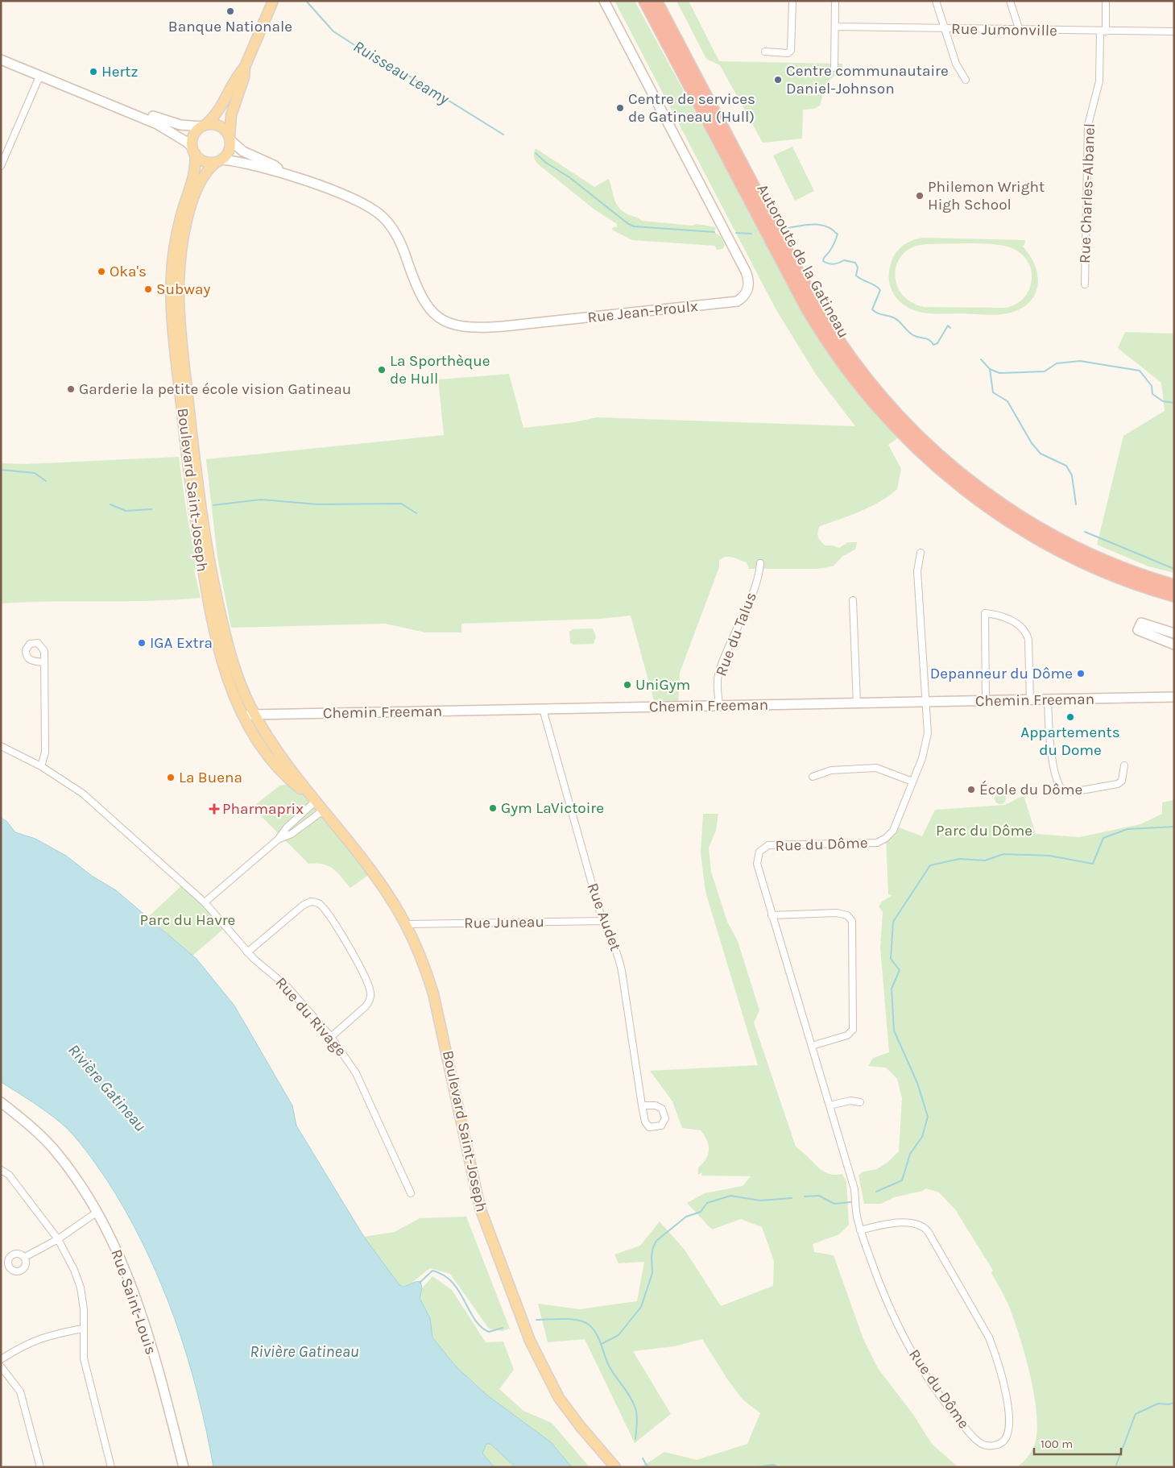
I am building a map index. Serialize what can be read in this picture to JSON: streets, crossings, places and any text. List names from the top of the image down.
{
  "streets": {
    "highway": ["Autoroute de la Gatineau"],
    "main road": ["Boulevard Saint-Joseph"],
    "street": [
      "Rue Jumonville",
      "Rue Charles-Albanel",
      "Rue Jean-Proulx",
      "Rue du Talus",
      "Chemin Freeman",
      "Rue du Dôme",
      "Rue Audet",
      "Rue Juneau",
      "Rue du Rivage",
      "Rue Saint-Louis"
    ]
  },
  "crossings": [
    ["Rue Jumonville", "Rue Charles-Albanel"],
    ["Rue Jean-Proulx", "Boulevard Saint-Joseph"],
    ["Boulevard Saint-Joseph", "Chemin Freeman"],
    ["Boulevard Saint-Joseph", "Rue Juneau"],
    ["Rue du Talus", "Chemin Freeman"],
    ["Chemin Freeman", "Rue du Dôme"],
    ["Chemin Freeman", "Rue Audet"],
    ["Rue Audet", "Rue Juneau"]
  ],
  "water": ["Ruisseau Leamy", "Rivière Gatineau"],
  "parks": ["Parc du Dôme", "Parc du Havre"],
  "places": {
    "other": [
      "Banque Nationale",
      "Hertz",
      "Centre communautaire Daniel-Johnson",
      "Centre de services de Gatineau (Hull)",
      "Philemon Wright High School",
      "Oka's",
      "Subway",
      "La Sporthèque de Hull",
      "Garderie la petite école vision Gatineau",
      "IGA Extra",
      "Depanneur du Dôme",
      "UniGym",
      "Appartements du Dome",
      "La Buena",
      "École du Dôme",
      "Gym LaVictoire"
    ],
    "health": ["Pharmaprix"]
  },
  "scale_bar": "100 m"
}
